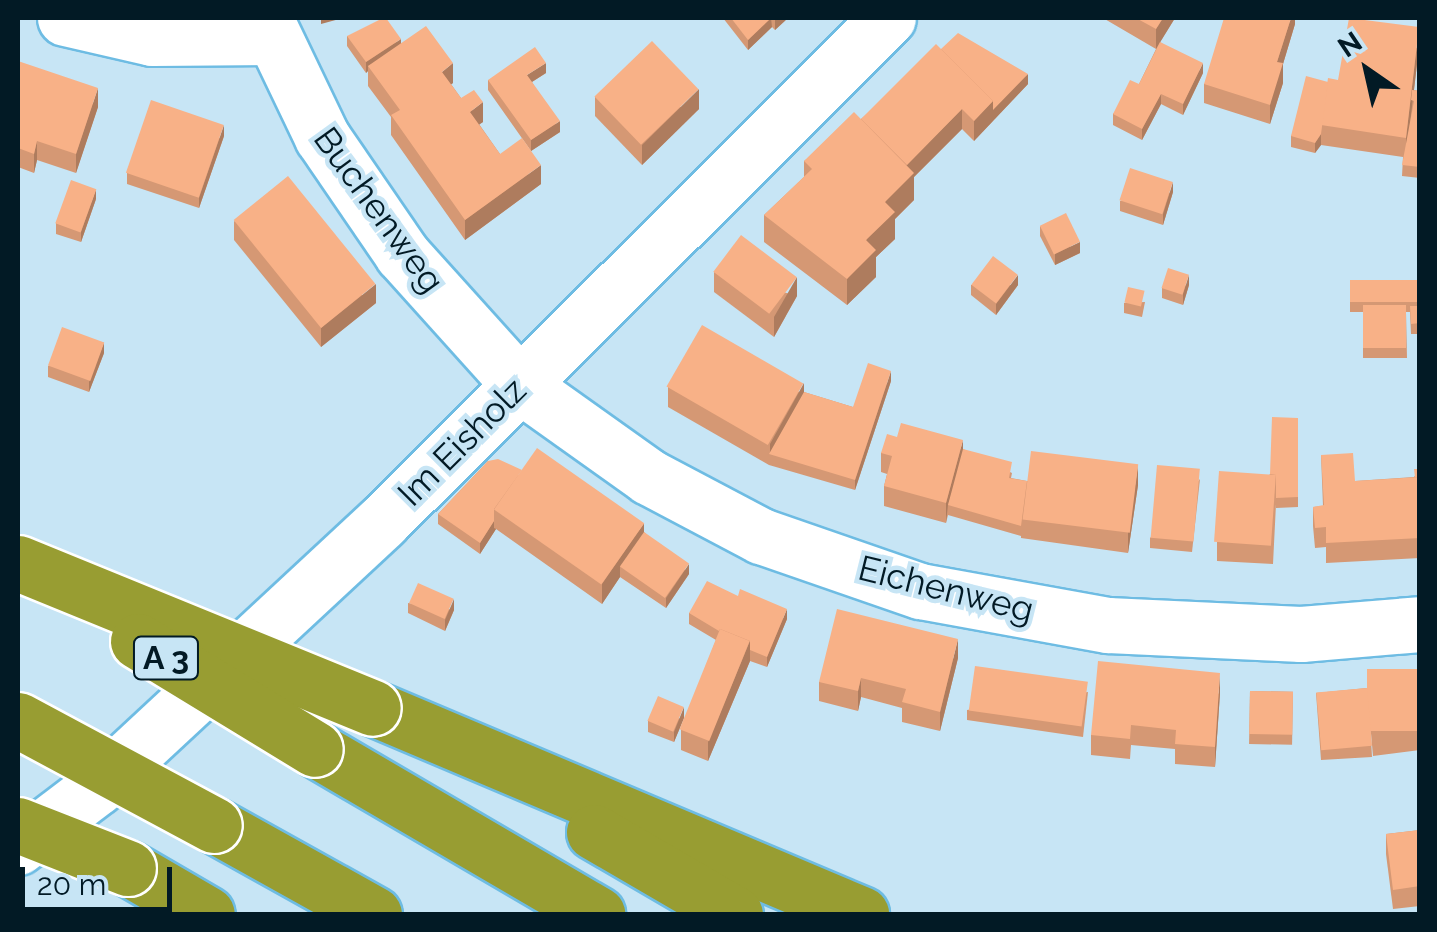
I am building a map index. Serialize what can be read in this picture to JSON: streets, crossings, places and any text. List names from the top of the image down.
{
  "streets": {
    "highway": ["A 3"],
    "street": ["Buchenweg", "Im Eisholz", "Eichenweg"]
  },
  "crossings": [
    ["Buchenweg", "Im Eisholz"],
    ["Buchenweg", "Eichenweg"],
    ["Im Eisholz", "Eichenweg"]
  ],
  "scale_bar": "20 m",
  "north": "top left"
}
